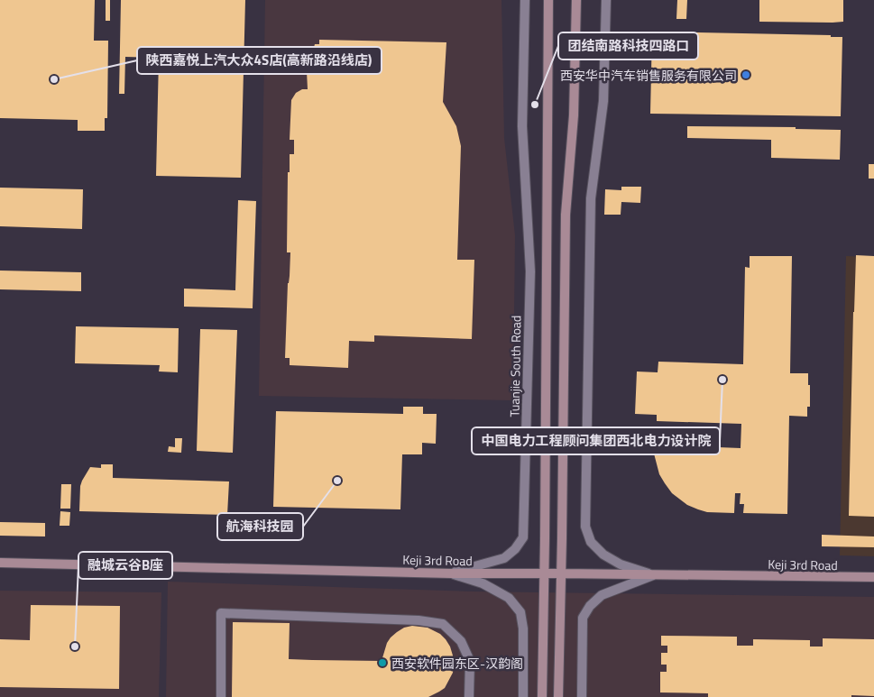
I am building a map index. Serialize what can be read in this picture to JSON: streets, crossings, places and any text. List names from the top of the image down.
{
  "streets": {
    "main road": ["Keji 3rd Road"],
    "street": ["Tuanjie South Road"]
  },
  "crossings": [
    ["Tuanjie South Road", "Keji 3rd Road"]
  ],
  "places": [
    "西安华中汽车销售服务有限公司",
    "陕西嘉悦上汽大众4S店(高新路沿线店)",
    "团结南路科技四路口",
    "中国电力工程顾问集团西北电力设计院",
    "航海科技园",
    "融城云谷B座",
    "西安软件园东区-汉韵阁"
  ]
}
